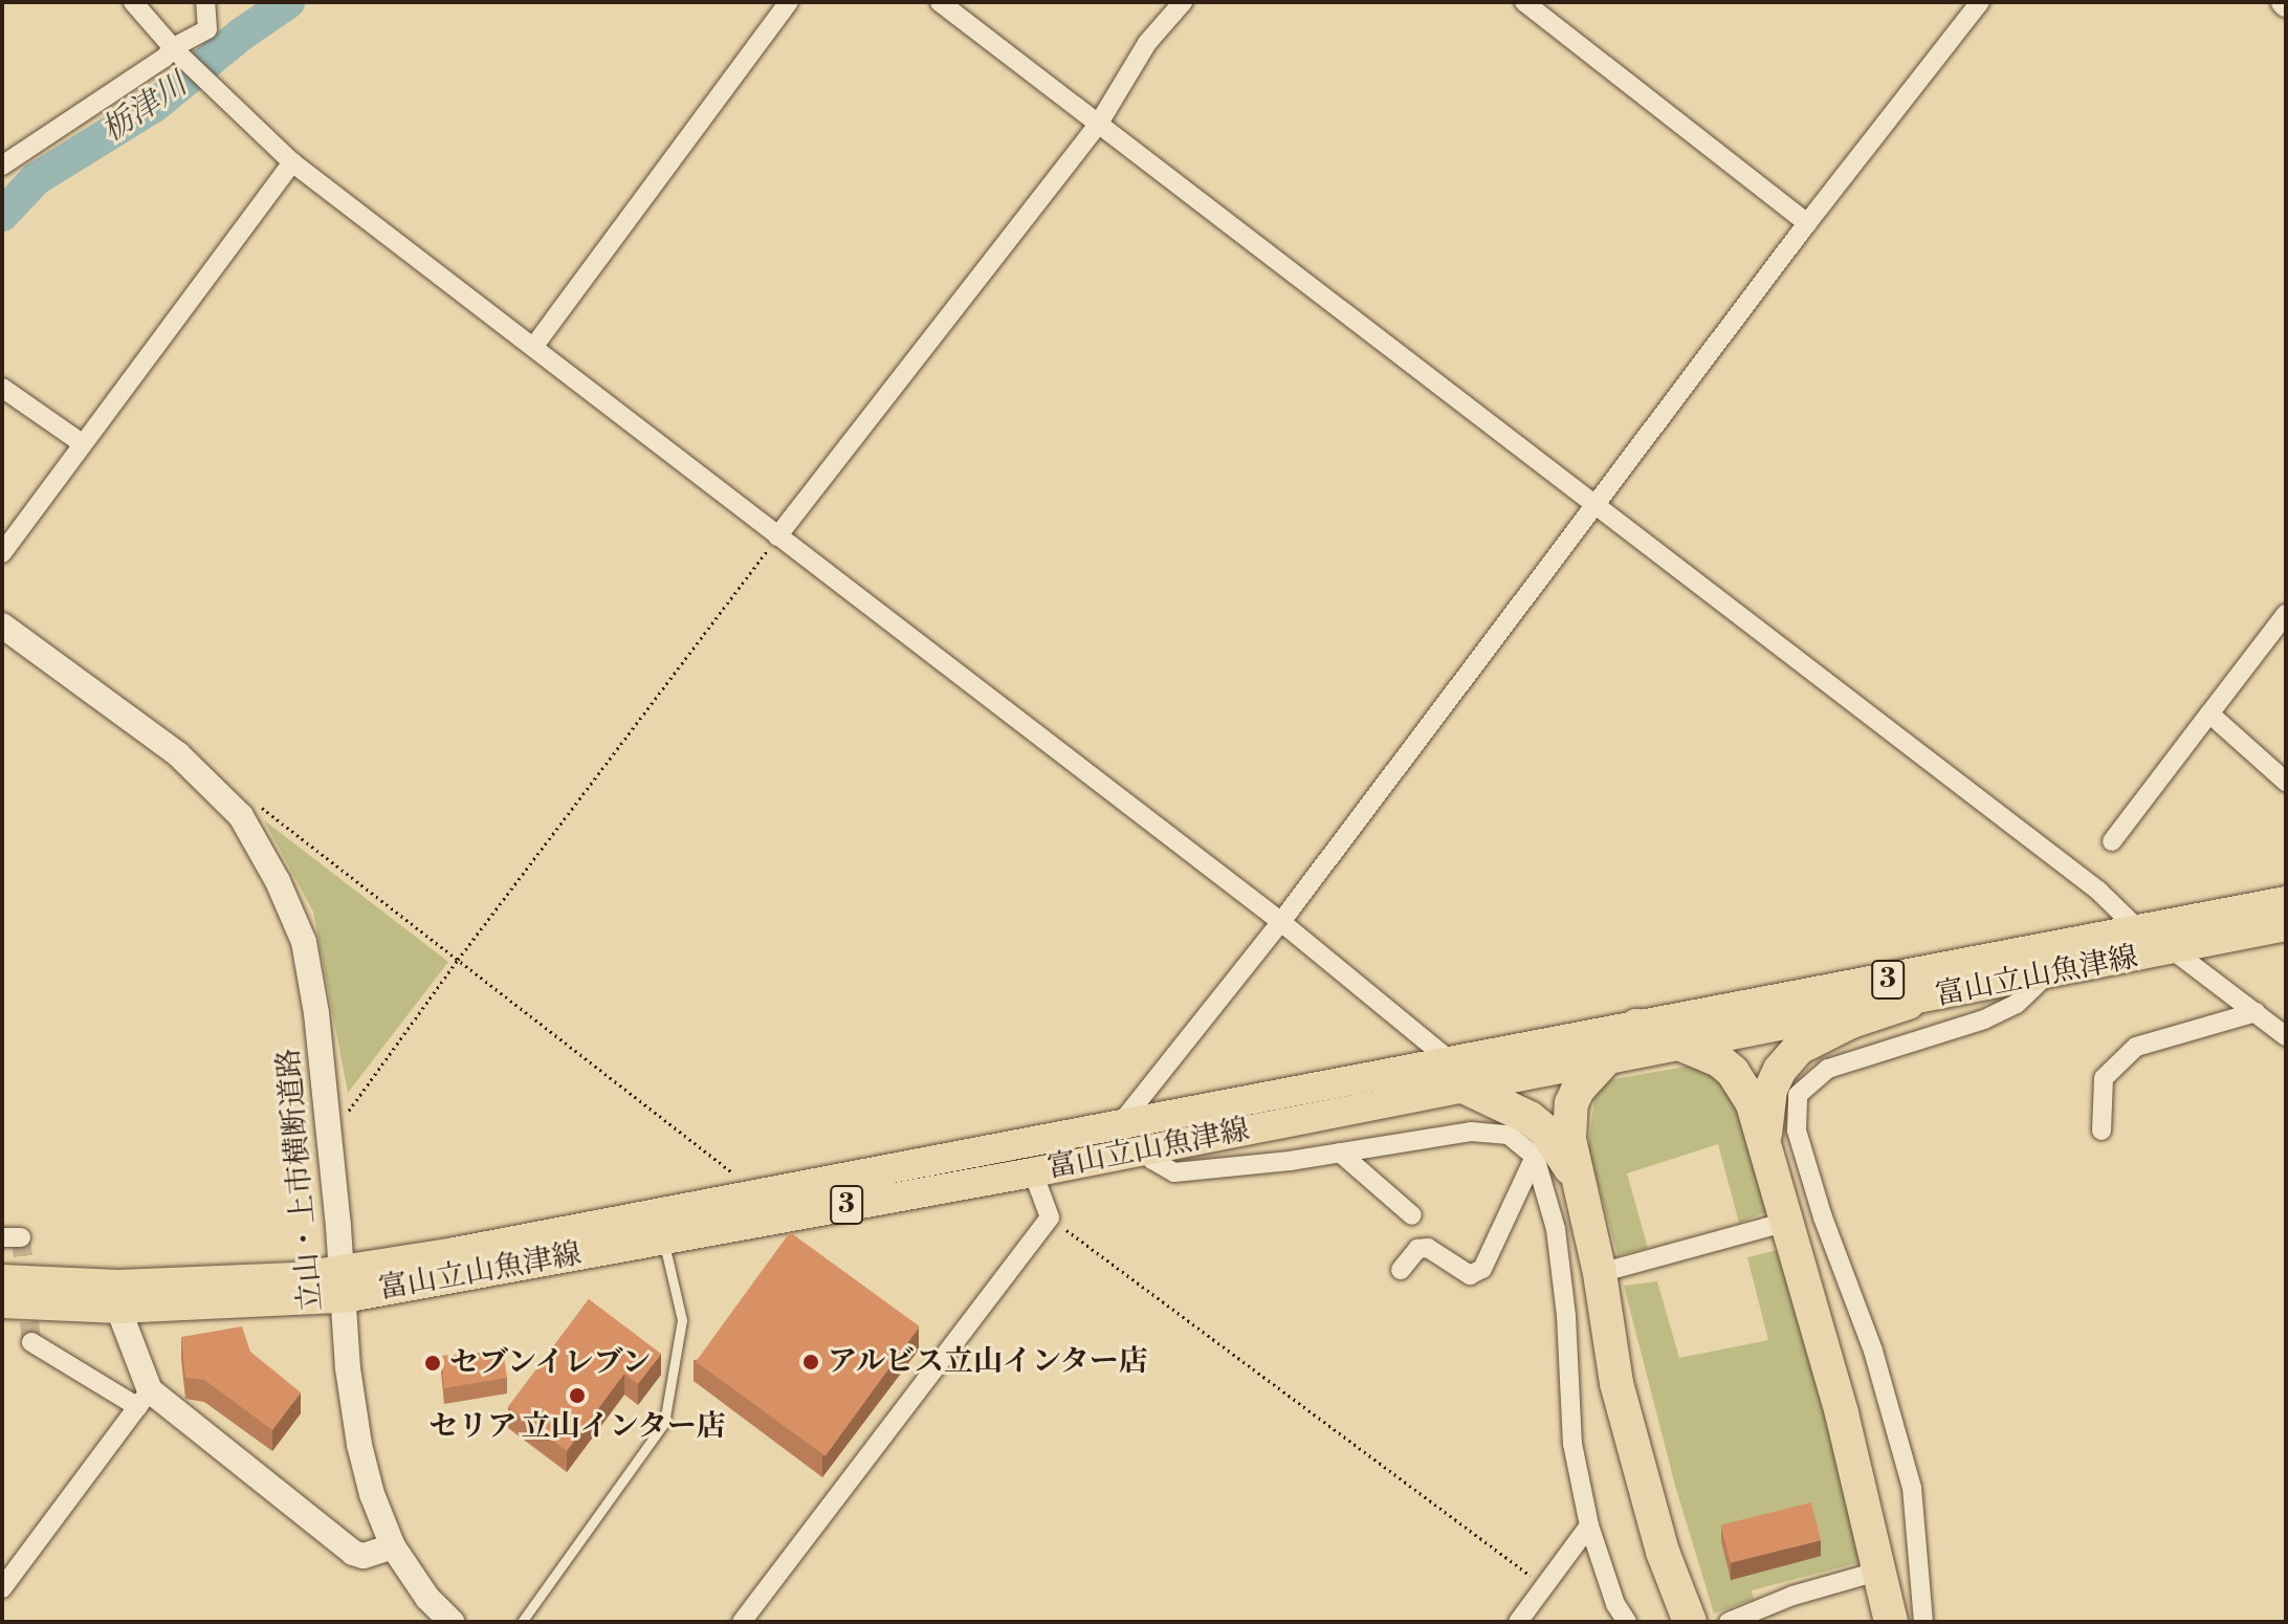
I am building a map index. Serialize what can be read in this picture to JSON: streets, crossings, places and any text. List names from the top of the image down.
{
  "streets": {
    "main road": ["富山立山魚津線", "3"],
    "street": ["立山・上市横断道路"]
  },
  "crossings": [
    ["富山立山魚津線", "立山・上市横断道路"]
  ],
  "water": ["栃津川"],
  "places": ["アルビス立山インター店", "セブンイレブン", "セリア 立山インター店"]
}
